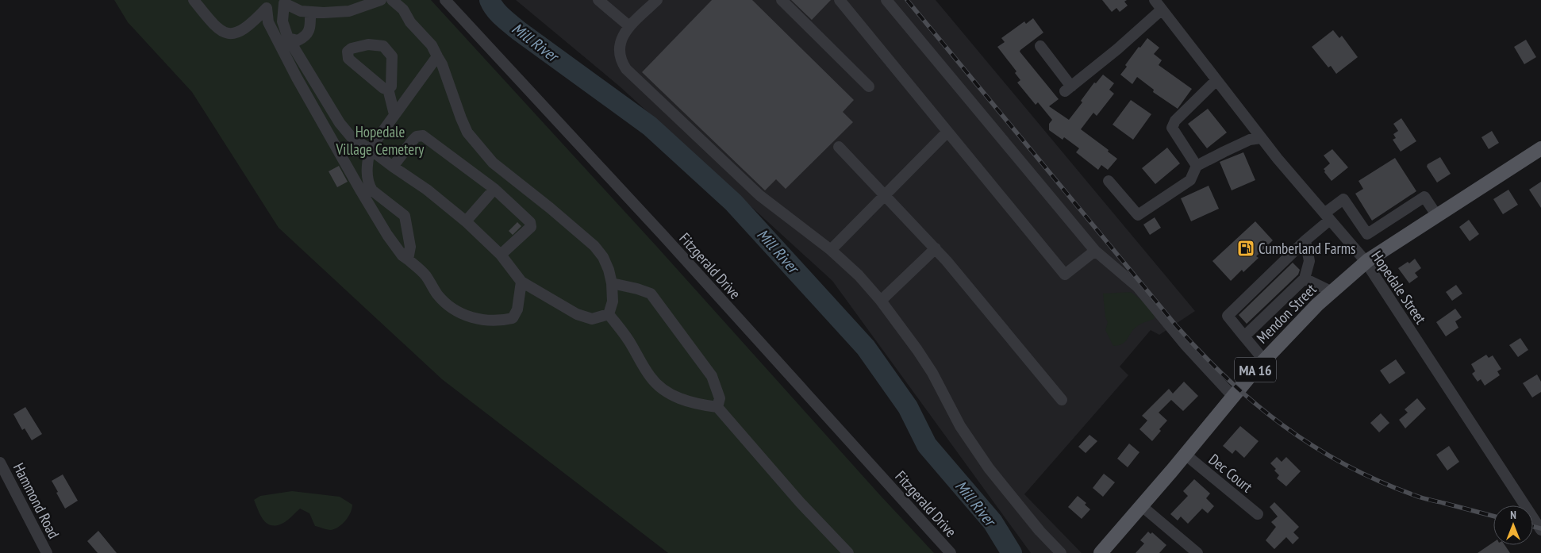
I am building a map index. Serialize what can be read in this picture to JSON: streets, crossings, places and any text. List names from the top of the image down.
{
  "streets": {
    "main road": ["Mendon Street", "MA 16"],
    "street": [
      "Fitzgerald Drive",
      "Hopedale Street",
      "Dec Court",
      "Hammond Road"
    ]
  },
  "crossings": [
    ["Hopedale Street", "Mendon Street"],
    ["Mendon Street", "Dec Court"]
  ],
  "water": ["Mill River"],
  "parks": ["Hopedale Village Cemetery"],
  "places": {
    "fuel station": ["Cumberland Farms"]
  },
  "north": "top"
}
